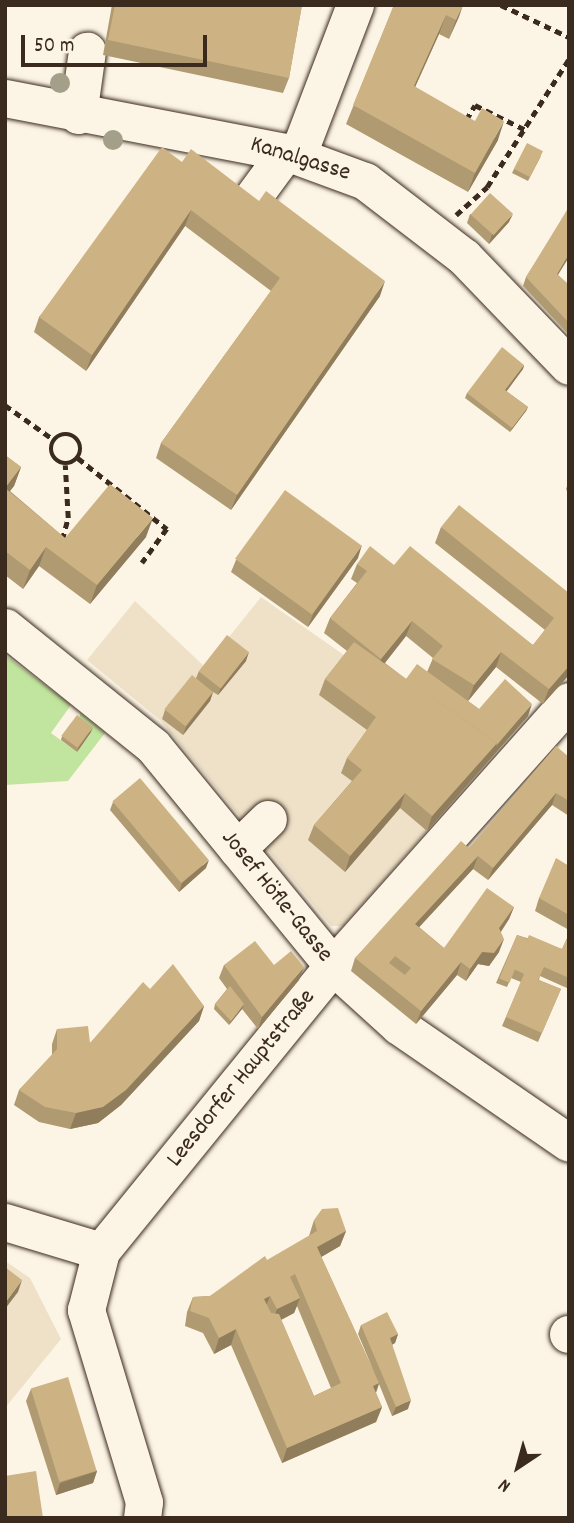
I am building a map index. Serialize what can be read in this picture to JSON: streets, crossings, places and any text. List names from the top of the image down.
{
  "streets": {
    "street": ["Kanalgasse", "Josef Höfle-Gasse", "Leesdorfer Hauptstraße"]
  },
  "crossings": [
    ["Josef Höfle-Gasse", "Leesdorfer Hauptstraße"]
  ],
  "scale_bar": "50 m",
  "north": "bottom left"
}
